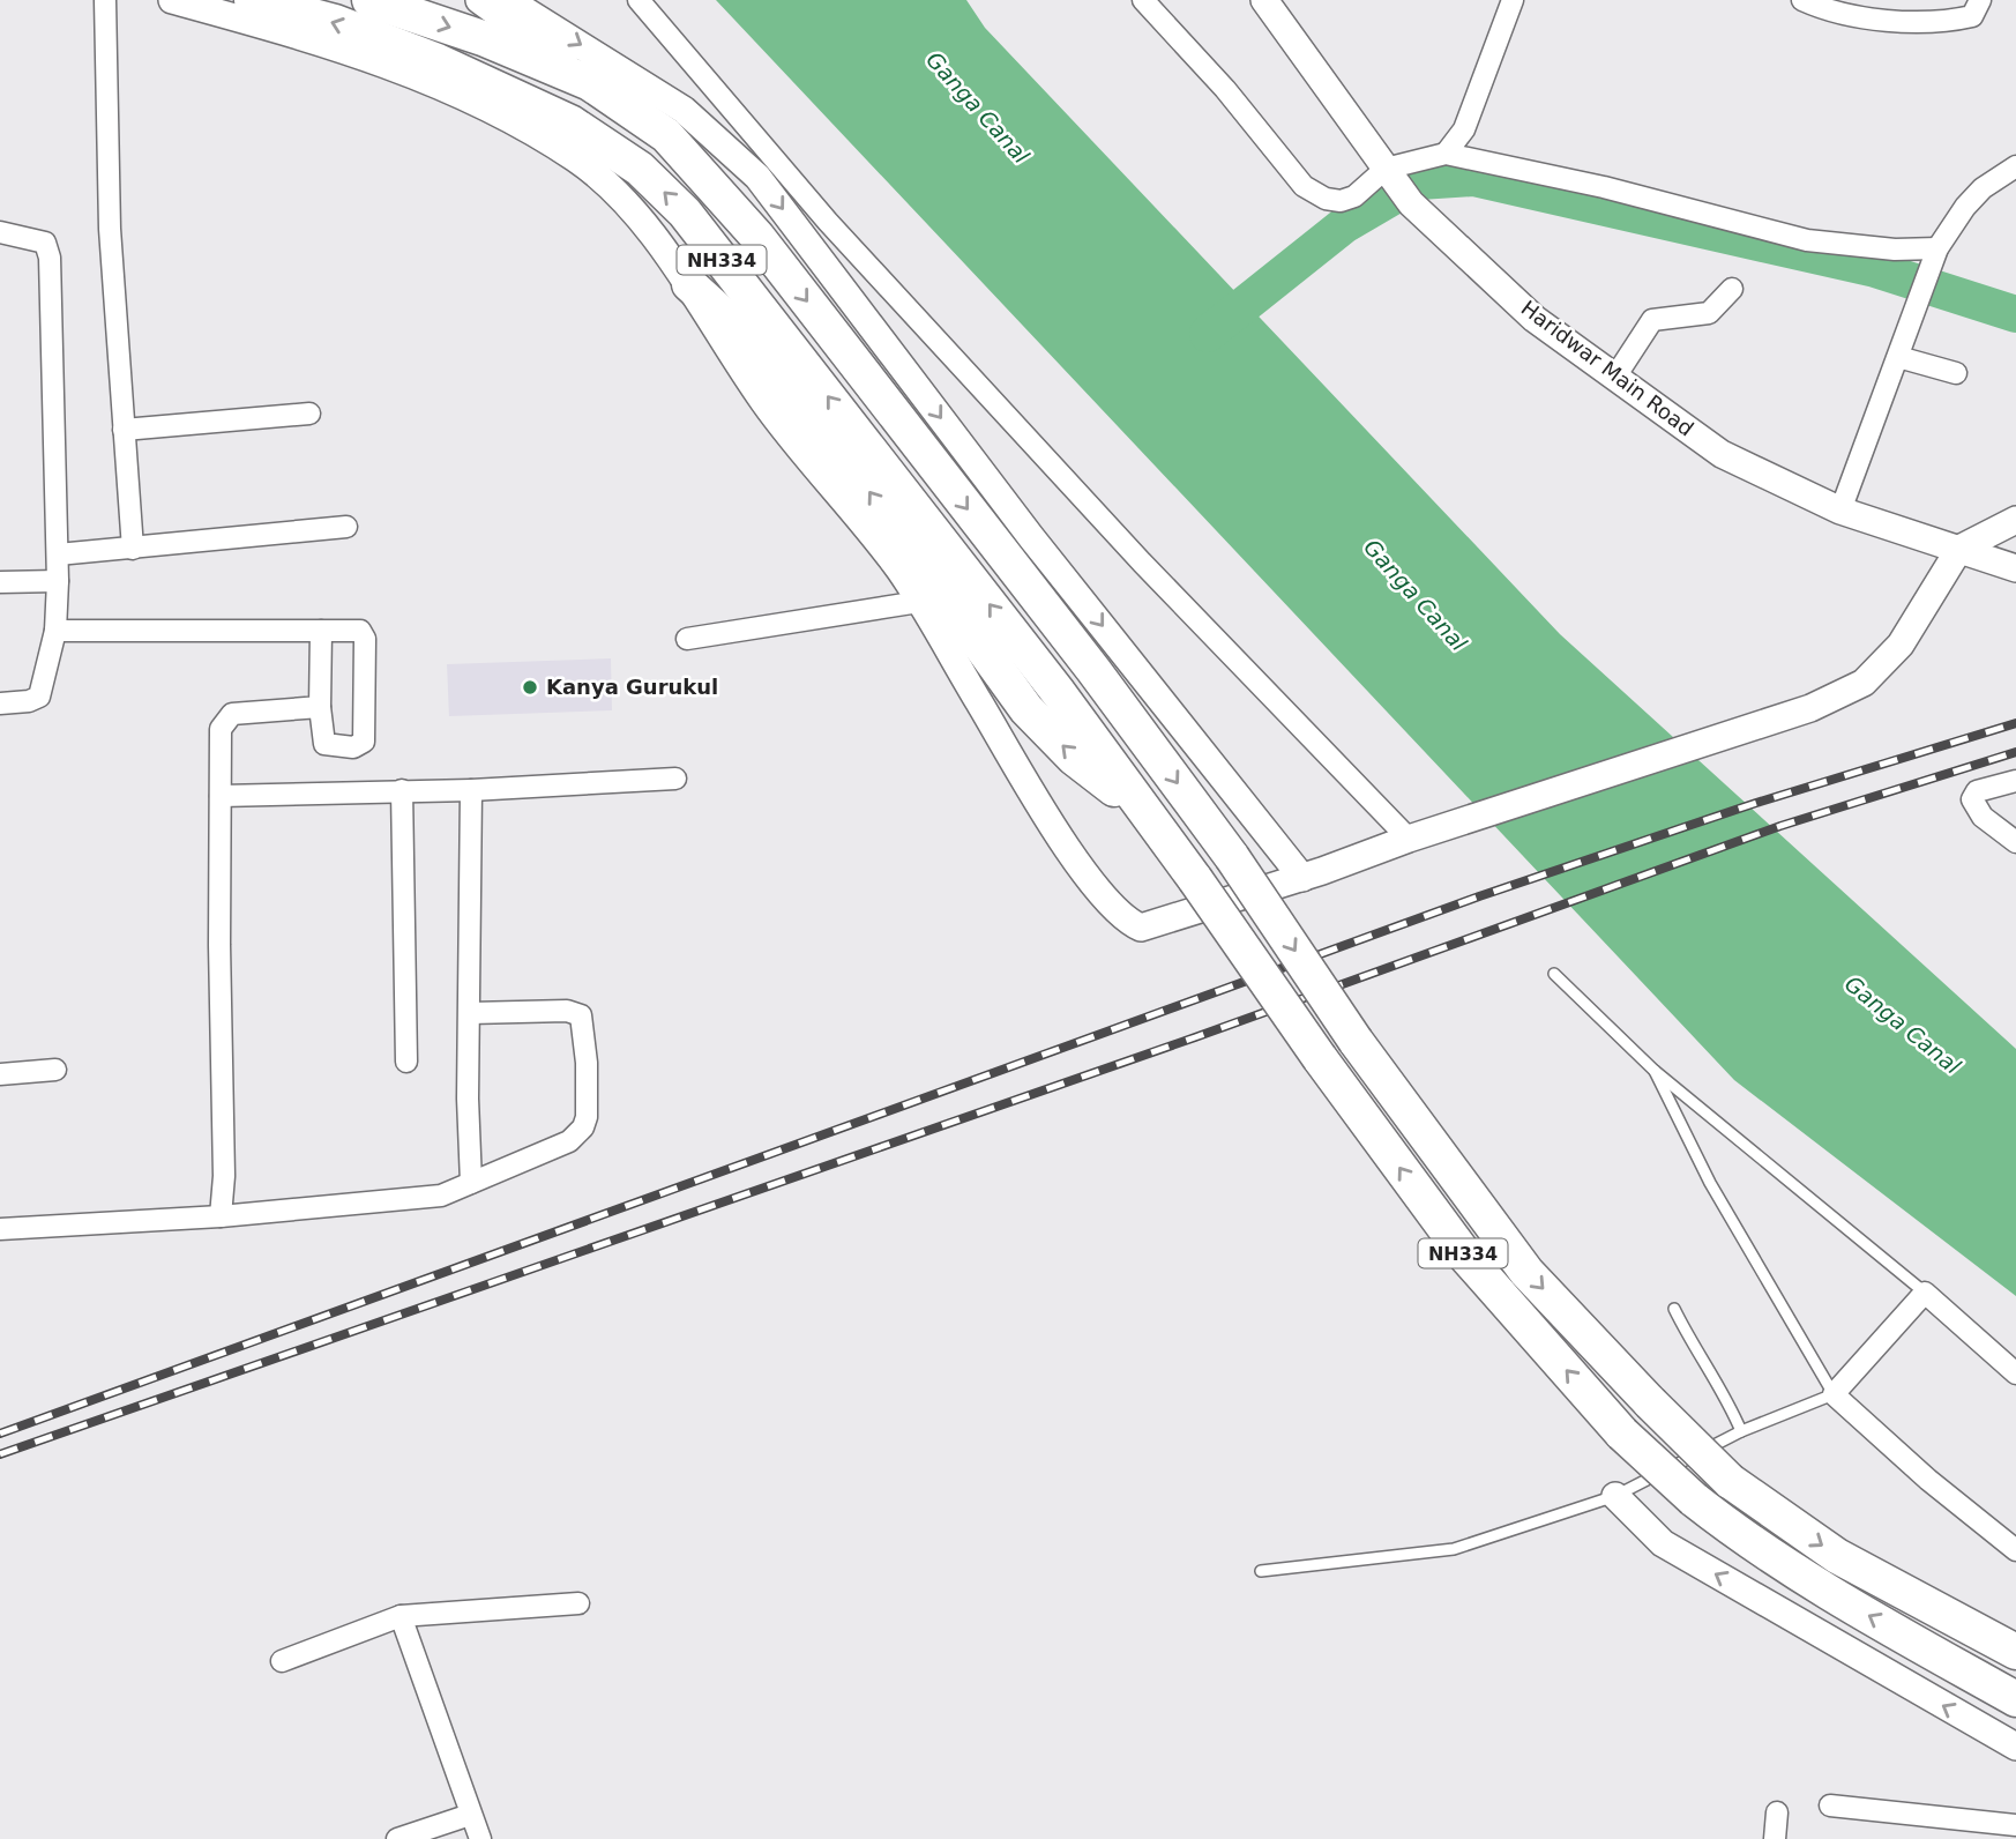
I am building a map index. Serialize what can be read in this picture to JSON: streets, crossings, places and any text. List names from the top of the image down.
{
  "streets": {
    "highway": ["NH334"],
    "street": ["Haridwar Main Road"]
  },
  "water": ["Ganga Canal"],
  "places": ["Kanya Gurukul"]
}
